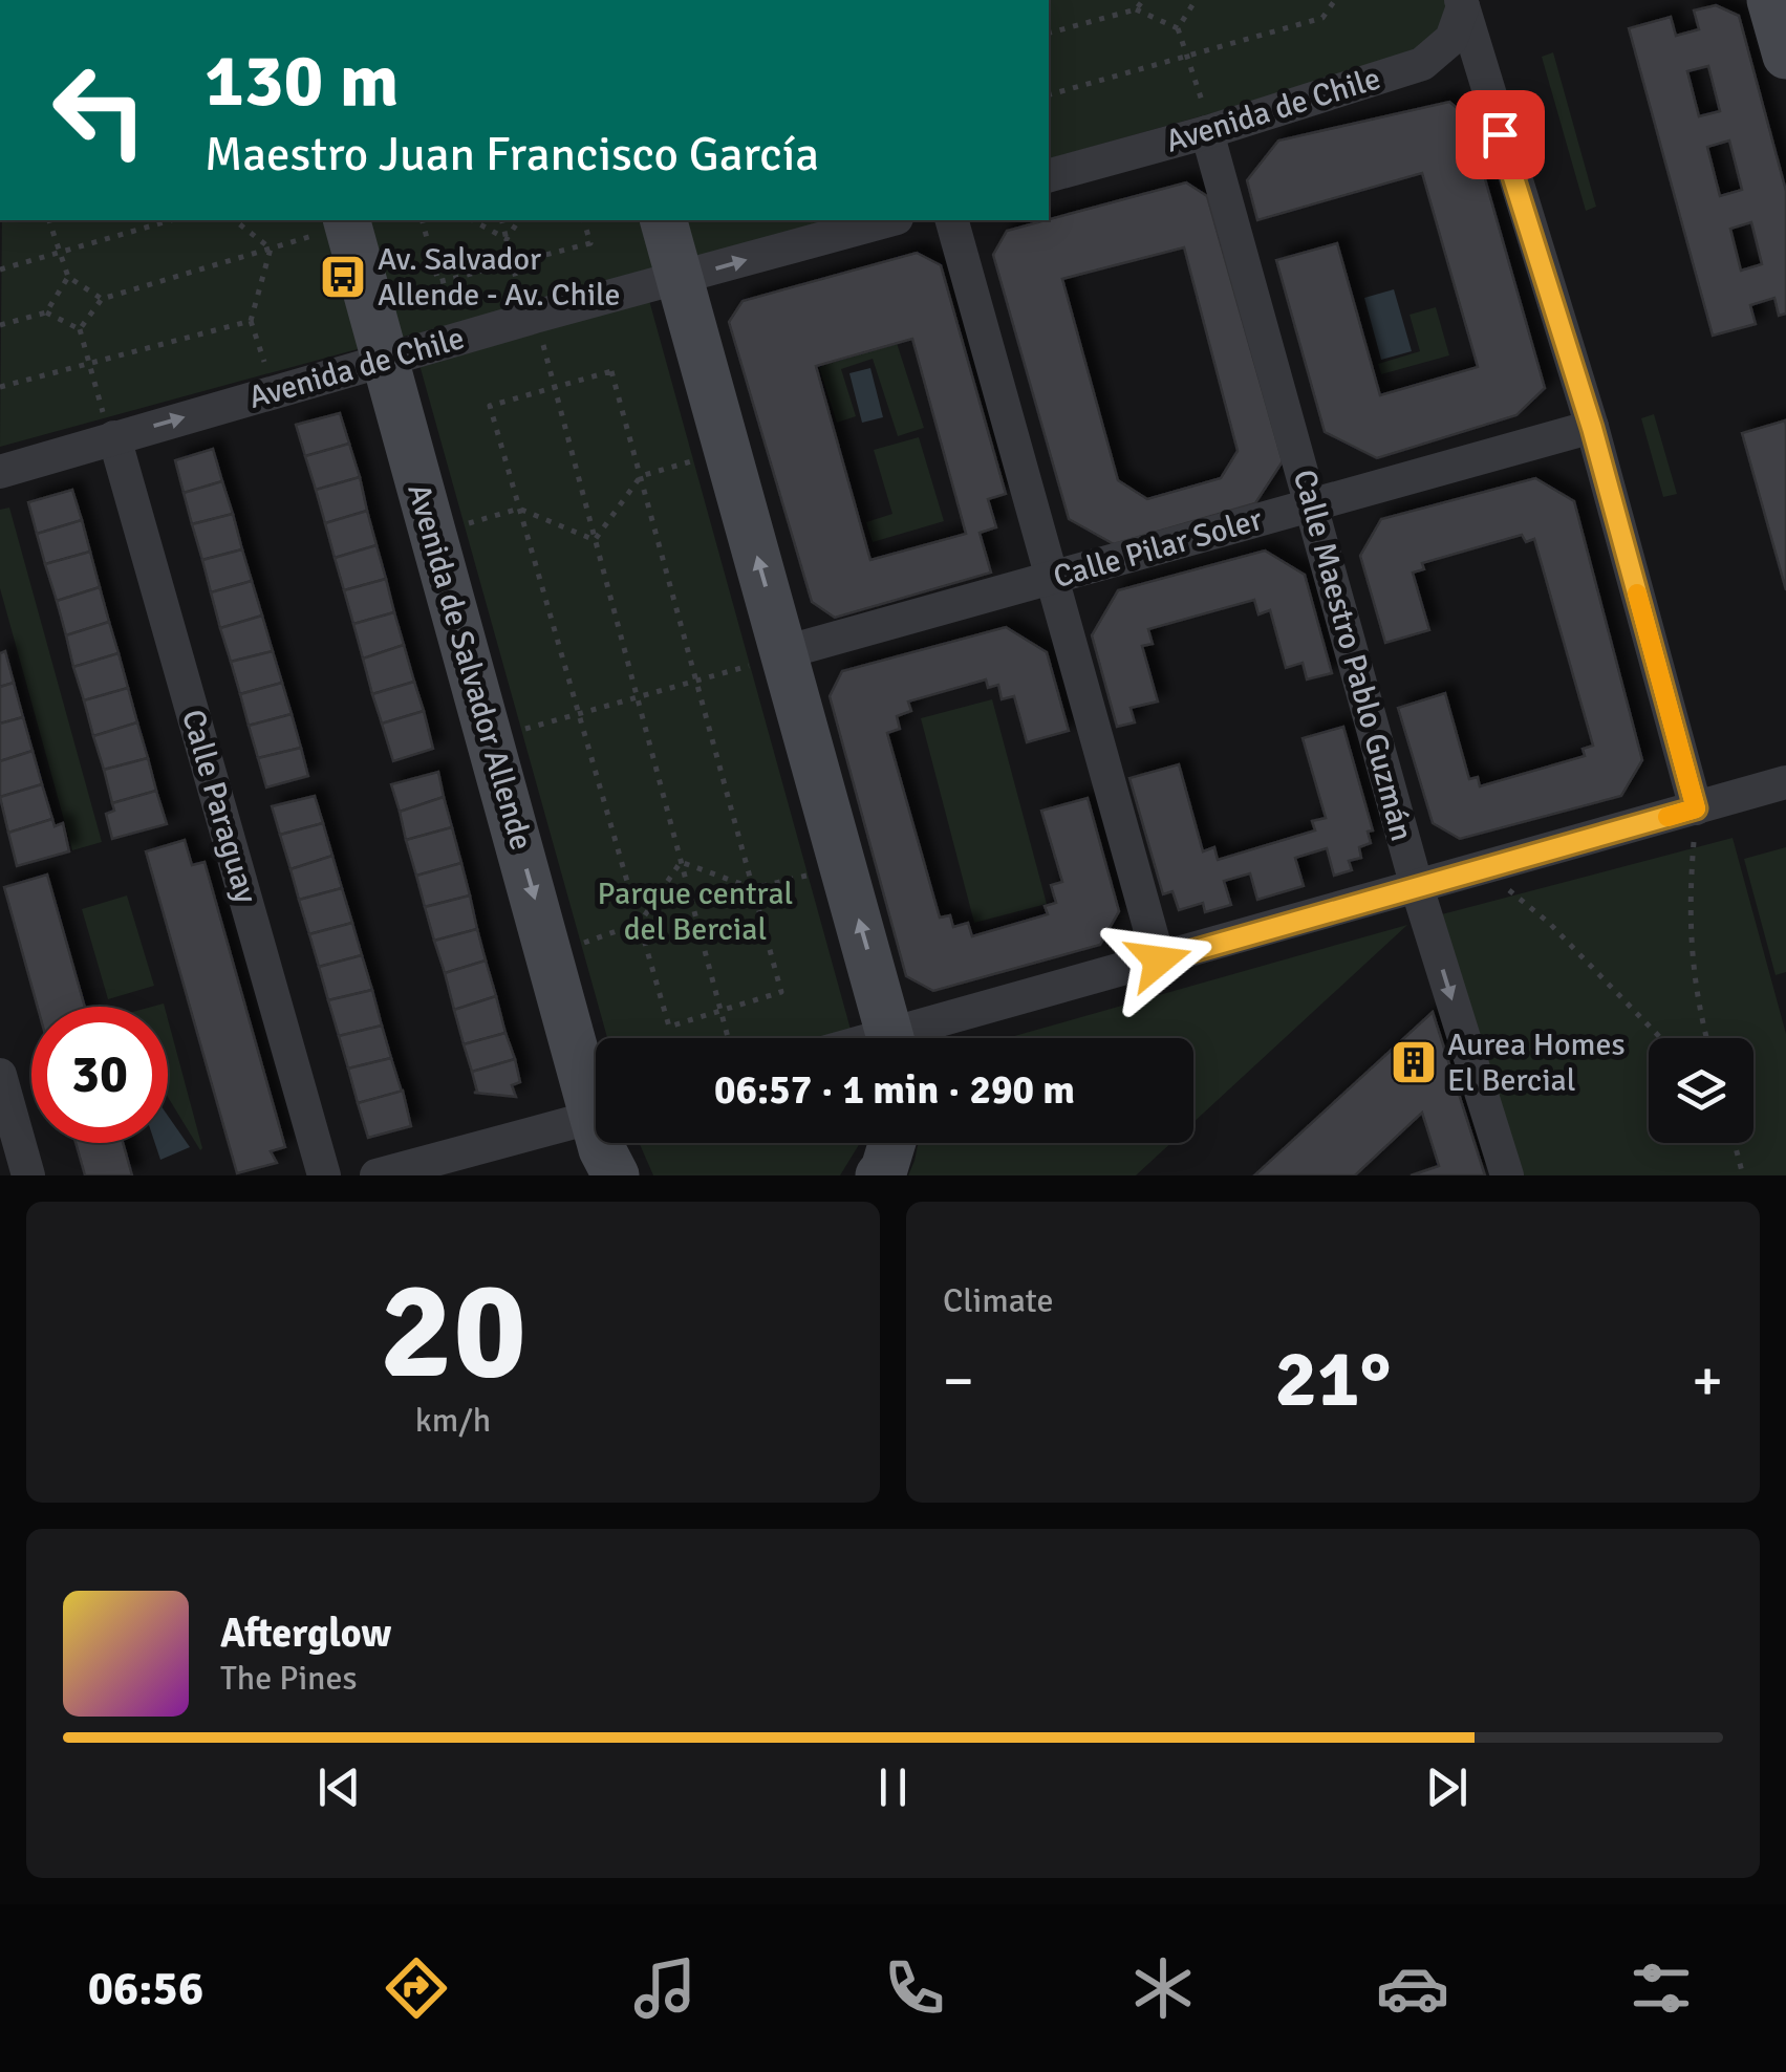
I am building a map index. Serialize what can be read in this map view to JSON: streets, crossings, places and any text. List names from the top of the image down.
{
  "streets": {
    "street": [
      "Avenida de Chile",
      "Calle Pilar Soler",
      "Calle Maestro Pablo Guzmán",
      "Avenida de Salvador Allende",
      "Calle Paraguay"
    ]
  },
  "crossings": [
    ["Avenida de Chile", "Calle Maestro Pablo Guzmán"],
    ["Avenida de Chile", "Avenida de Salvador Allende"],
    ["Avenida de Chile", "Calle Paraguay"],
    ["Calle Pilar Soler", "Calle Maestro Pablo Guzmán"]
  ],
  "one_way": ["Avenida de Chile"],
  "parks": ["Parque central del Bercial"],
  "places": {
    "bus stop": ["Av. Salvador Allende - Av. Chile"],
    "building": ["Aurea Homes El Bercial"]
  },
  "page": {
    "turn": ["130 m", "Maestro Juan Francisco García"],
    "limit": "30",
    "trip": "06:57 · 1 min · 290 m",
    "tile": [
      ["20", "km/h"],
      "Climate"
    ],
    "heat": ["−", "21°", "+"],
    "song": ["Afterglow", "The Pines"],
    "tabs": "06:56"
  }
}
